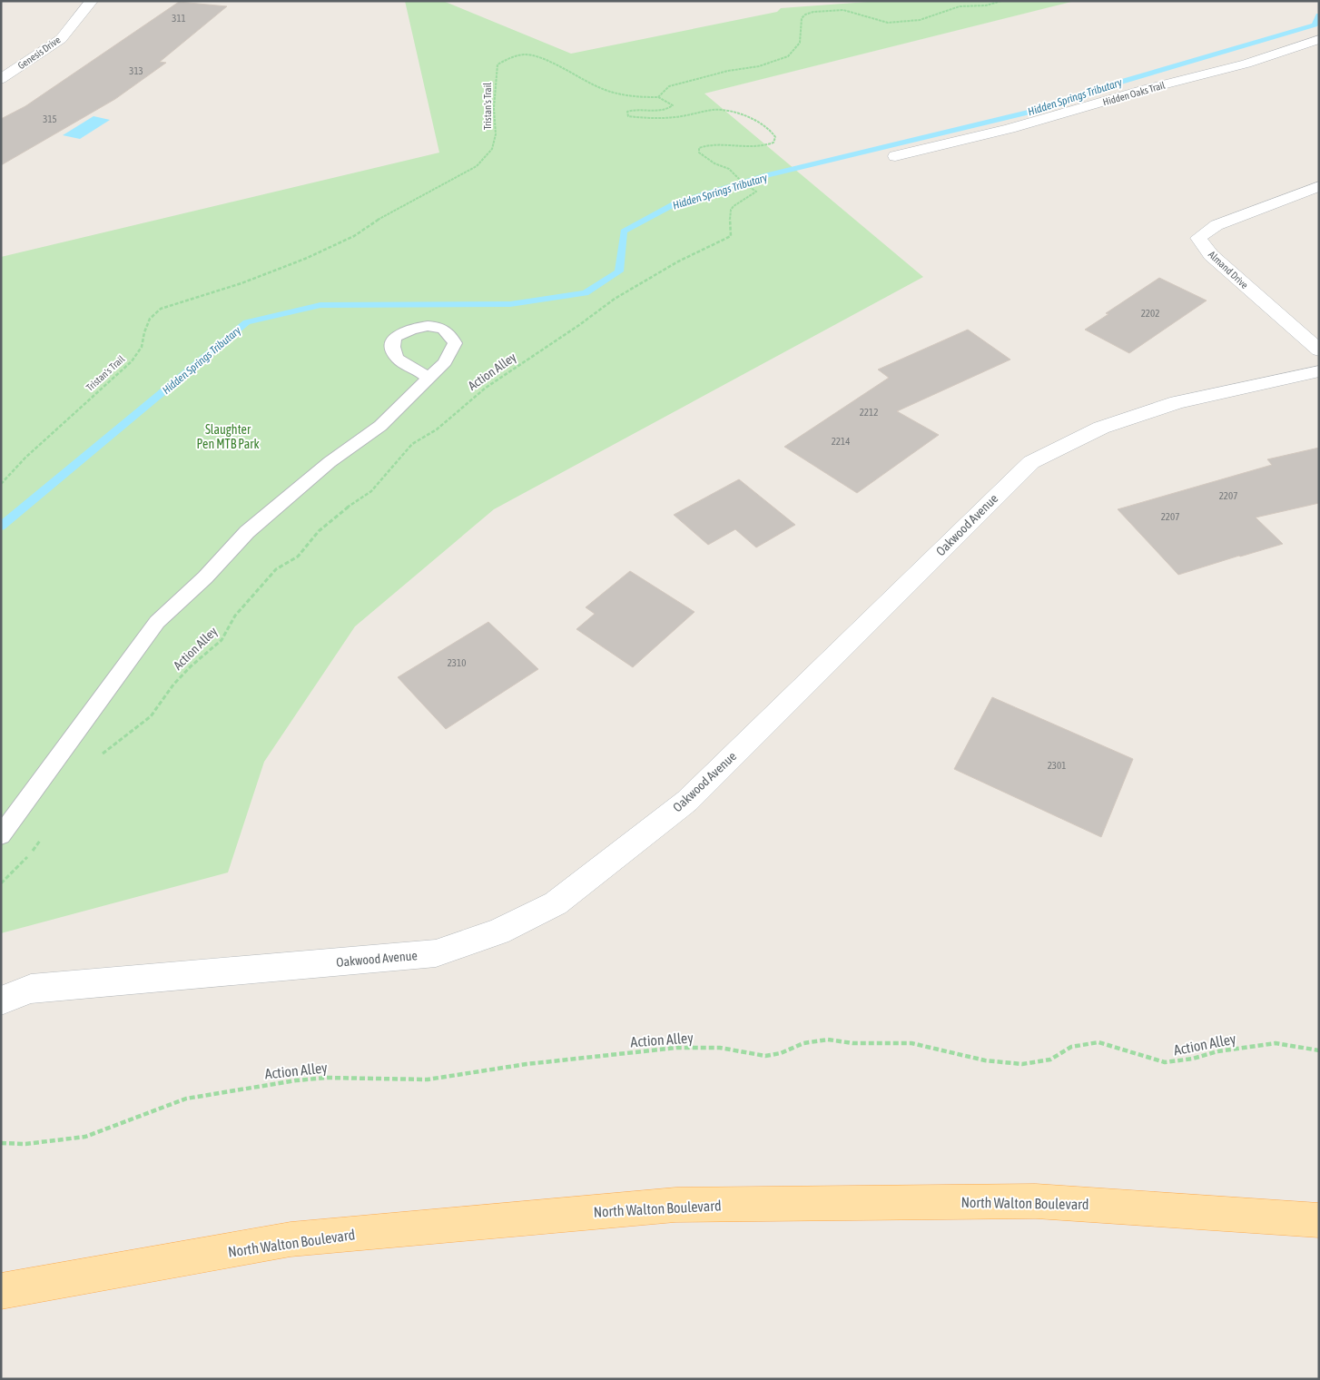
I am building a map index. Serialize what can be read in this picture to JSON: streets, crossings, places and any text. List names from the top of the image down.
{
  "streets": {
    "main road": ["North Walton Boulevard"],
    "street": [
      "Genesis Drive",
      "Hidden Oaks Trail",
      "Almand Drive",
      "Oakwood Avenue"
    ],
    "path": ["Tristan's Trail", "Action Alley"]
  },
  "crossings": [
    ["Tristan's Trail", "Action Alley"]
  ],
  "water": ["Hidden Springs Tributary"],
  "parks": ["Slaughter Pen MTB Park"],
  "house_numbers": [
    "311",
    "313",
    "315",
    "2202",
    "2212",
    "2214",
    "2207",
    "2207",
    "2310",
    "2301"
  ]
}
